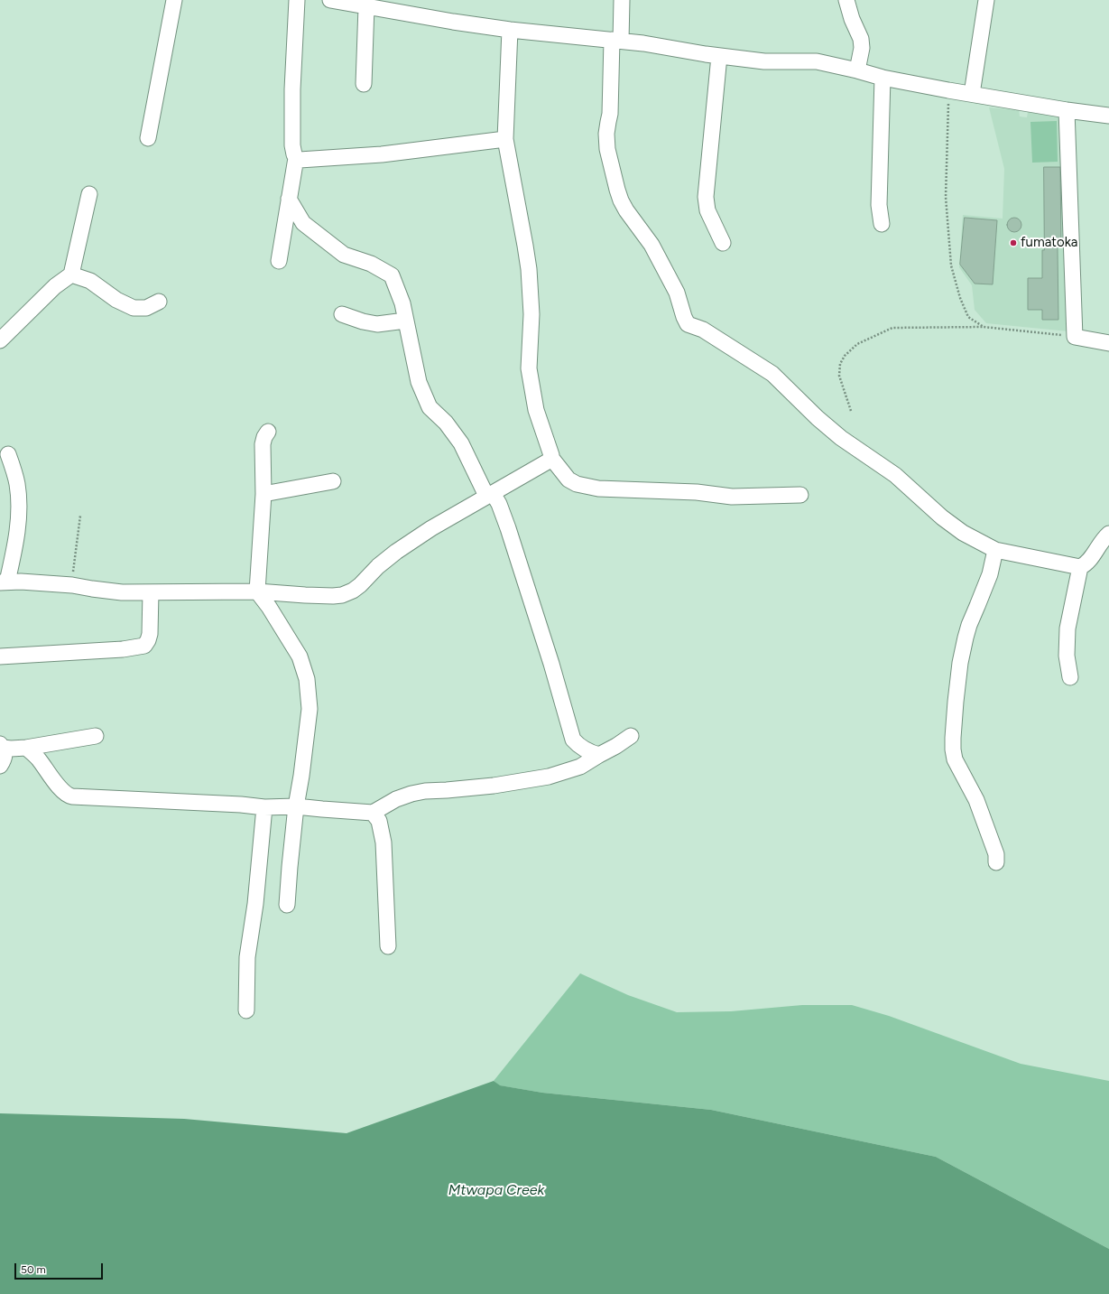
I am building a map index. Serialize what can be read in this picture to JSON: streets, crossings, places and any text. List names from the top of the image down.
{
  "water": ["Mtwapa Creek"],
  "places": ["fumatoka"],
  "scale_bar": "50 m"
}
